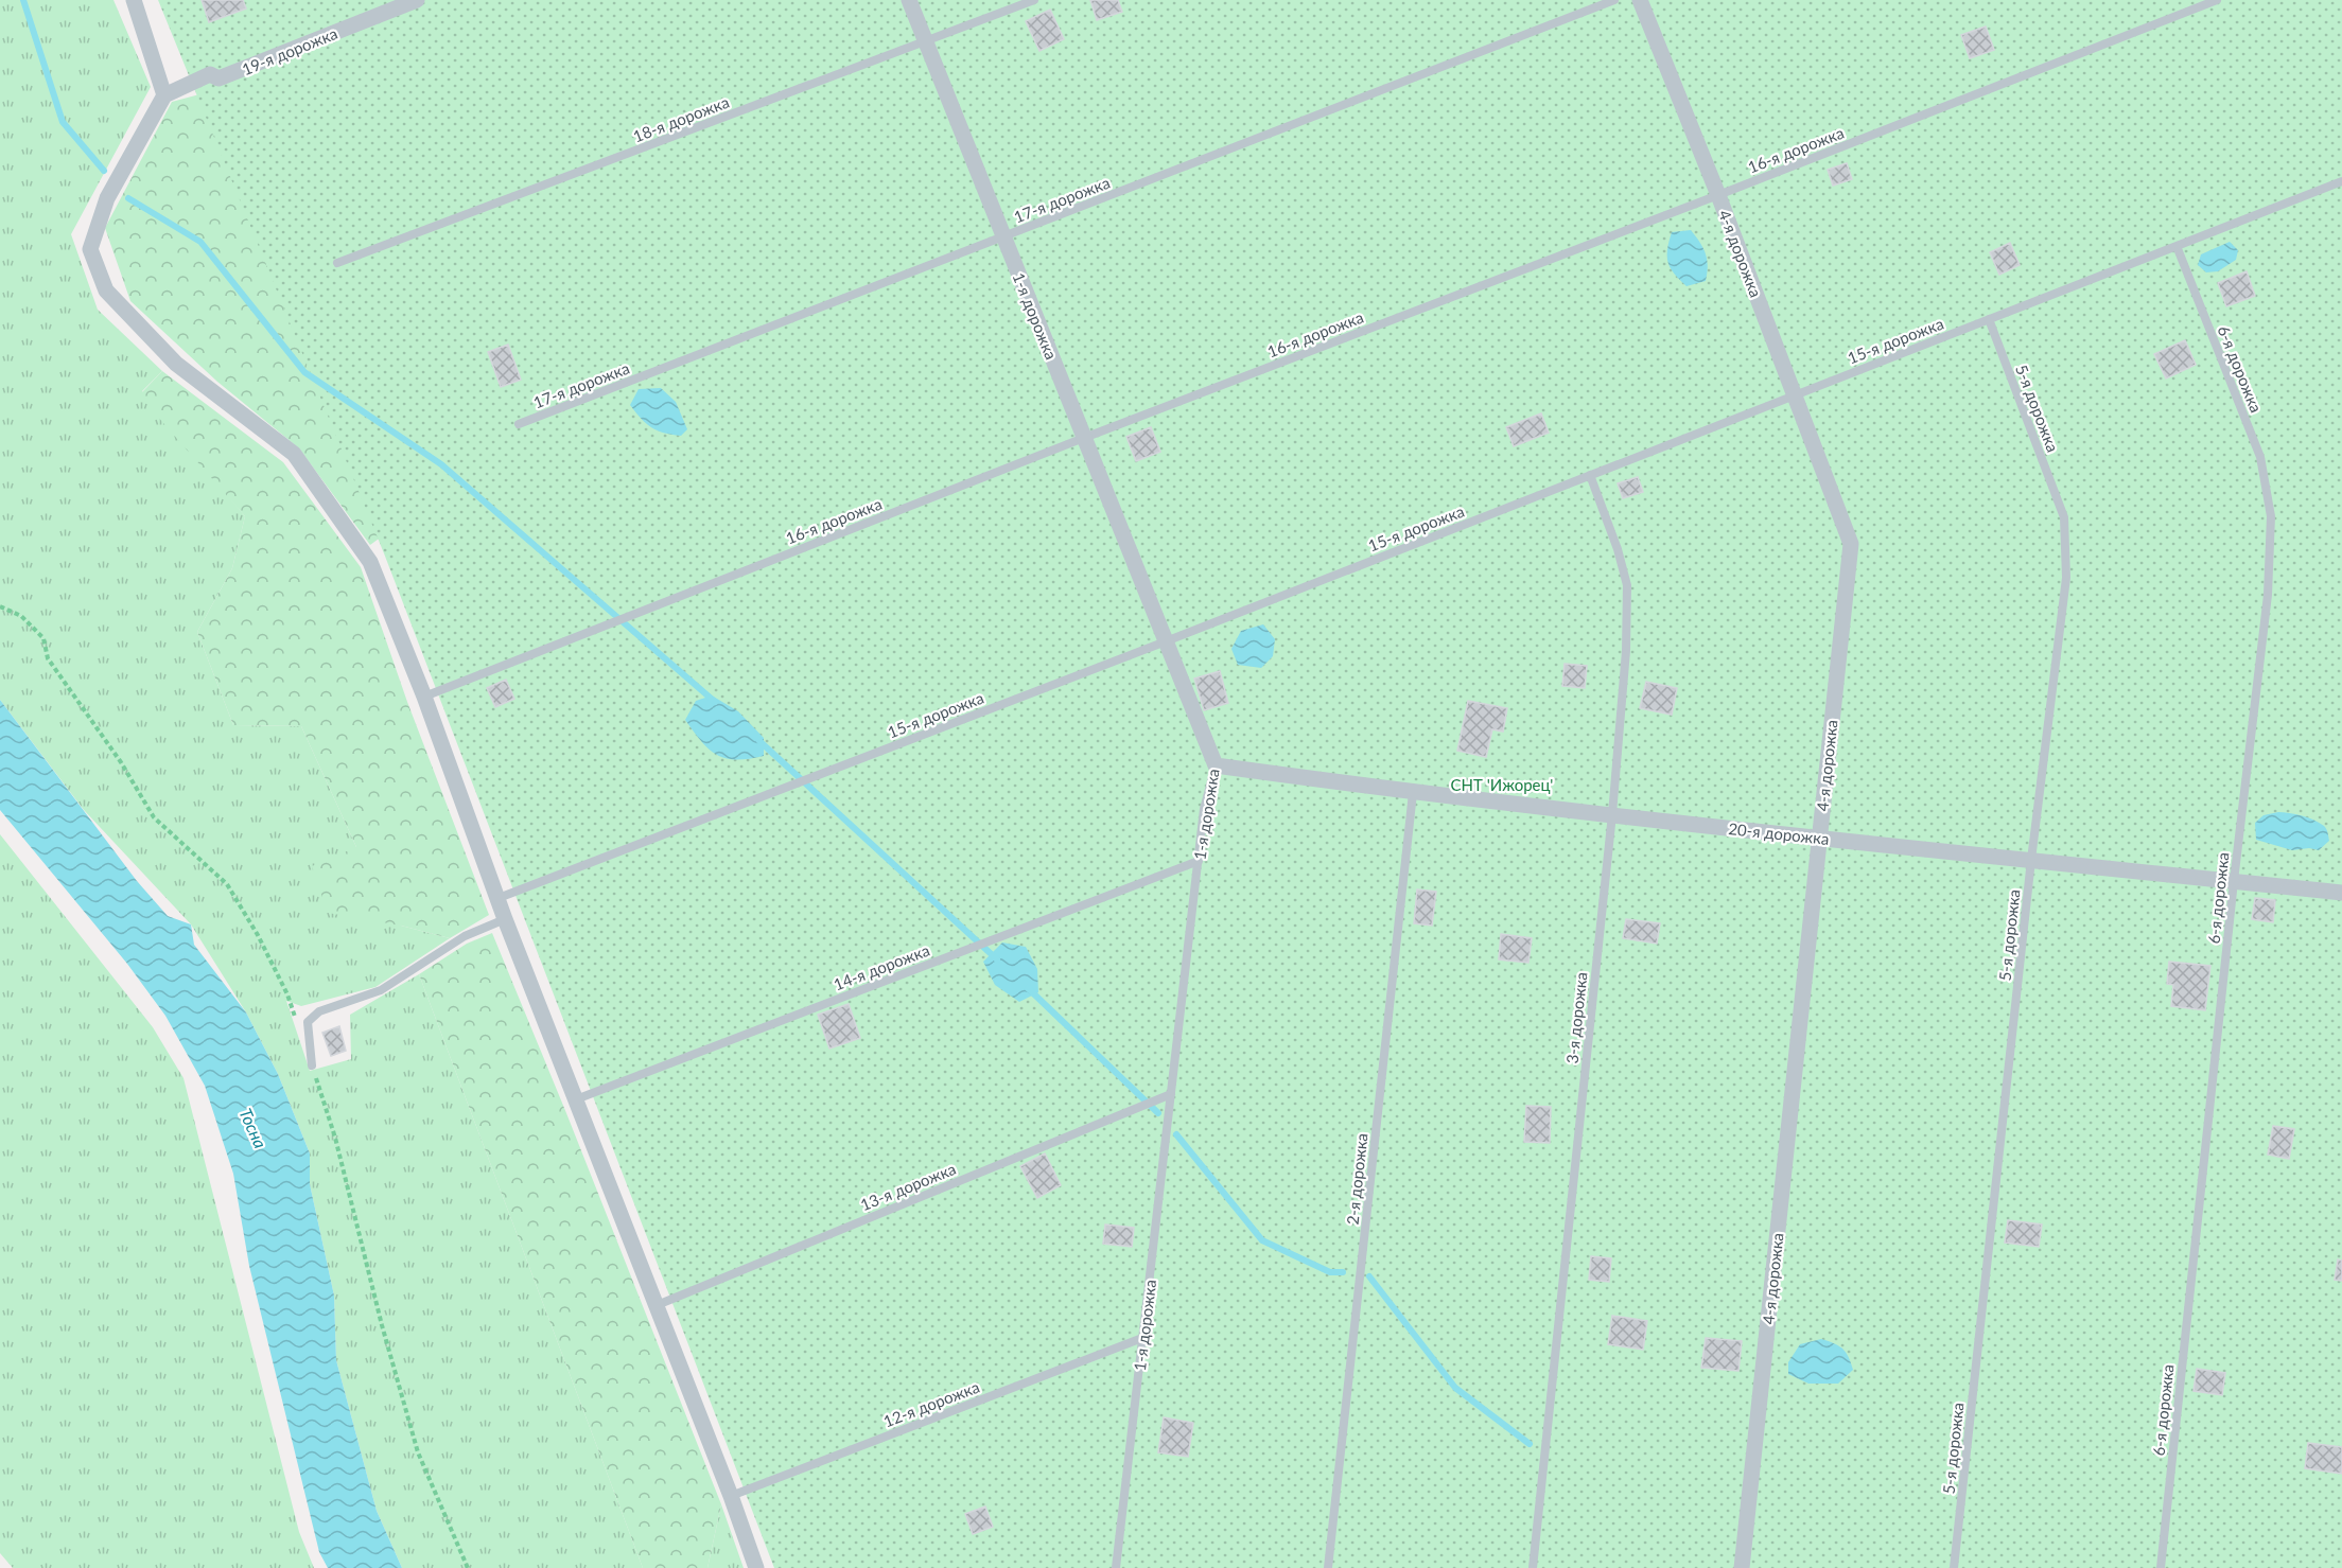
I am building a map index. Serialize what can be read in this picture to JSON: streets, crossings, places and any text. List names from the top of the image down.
{
  "streets": {
    "street": [
      "19-я дорожка",
      "4-я дорожка",
      "1-я дорожка",
      "20-я дорожка"
    ],
    "lane": [
      "18-я дорожка",
      "16-я дорожка",
      "17-я дорожка",
      "15-я дорожка",
      "6-я дорожка",
      "5-я дорожка",
      "14-я дорожка",
      "3-я дорожка",
      "2-я дорожка",
      "13-я дорожка",
      "12-я дорожка"
    ]
  },
  "crossings": [
    ["18-я дорожка", "1-я дорожка"],
    ["16-я дорожка", "4-я дорожка"],
    ["16-я дорожка", "1-я дорожка"],
    ["17-я дорожка", "1-я дорожка"],
    ["4-я дорожка", "15-я дорожка"],
    ["4-я дорожка", "20-я дорожка"],
    ["1-я дорожка", "15-я дорожка"],
    ["1-я дорожка", "20-я дорожка"],
    ["1-я дорожка", "14-я дорожка"],
    ["1-я дорожка", "13-я дорожка"],
    ["1-я дорожка", "12-я дорожка"],
    ["15-я дорожка", "6-я дорожка"],
    ["15-я дорожка", "5-я дорожка"],
    ["15-я дорожка", "3-я дорожка"],
    ["6-я дорожка", "20-я дорожка"],
    ["5-я дорожка", "20-я дорожка"],
    ["20-я дорожка", "3-я дорожка"],
    ["20-я дорожка", "2-я дорожка"]
  ],
  "water": ["Тосна"],
  "parks": ["СНТ 'Ижорец'"]
}
